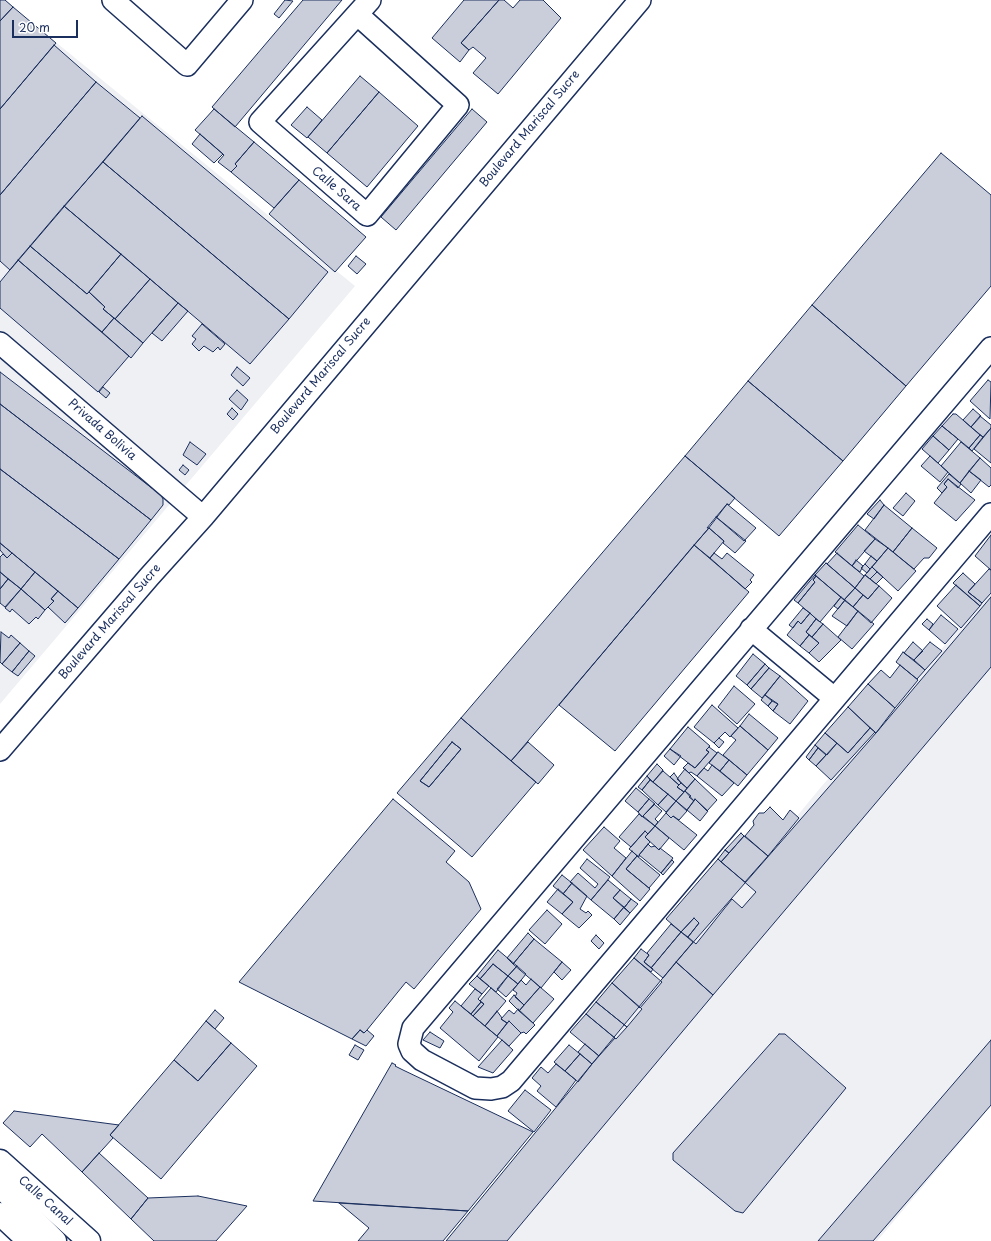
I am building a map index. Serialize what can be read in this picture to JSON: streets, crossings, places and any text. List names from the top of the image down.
{
  "streets": {
    "main road": ["Calle Canal"],
    "street": ["Boulevard Mariscal Sucre", "Calle Sara", "Privada Bolivia"]
  },
  "crossings": [
    ["Boulevard Mariscal Sucre", "Privada Bolivia"]
  ],
  "scale_bar": "20 m"
}
